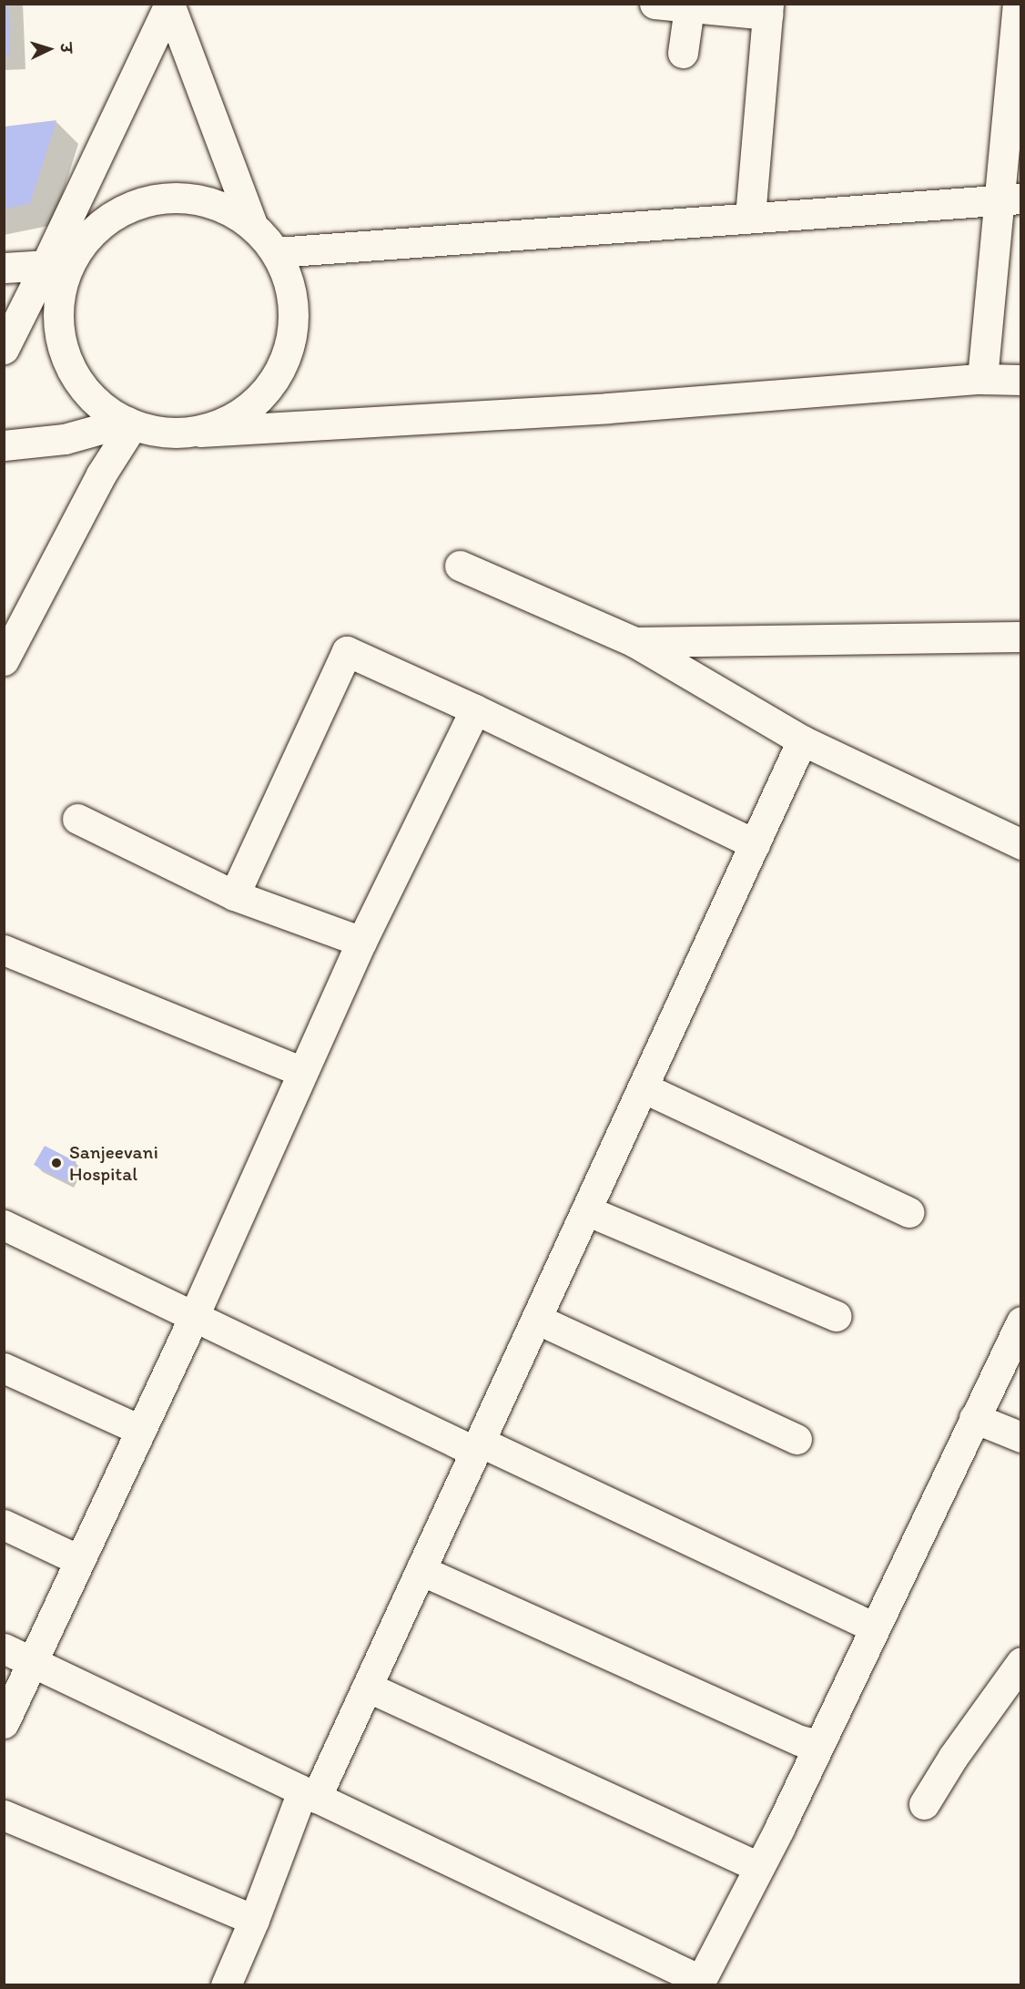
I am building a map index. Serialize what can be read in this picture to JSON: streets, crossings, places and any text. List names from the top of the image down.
{
  "places": ["Sanjeevani Hospital"],
  "north": "right"
}
